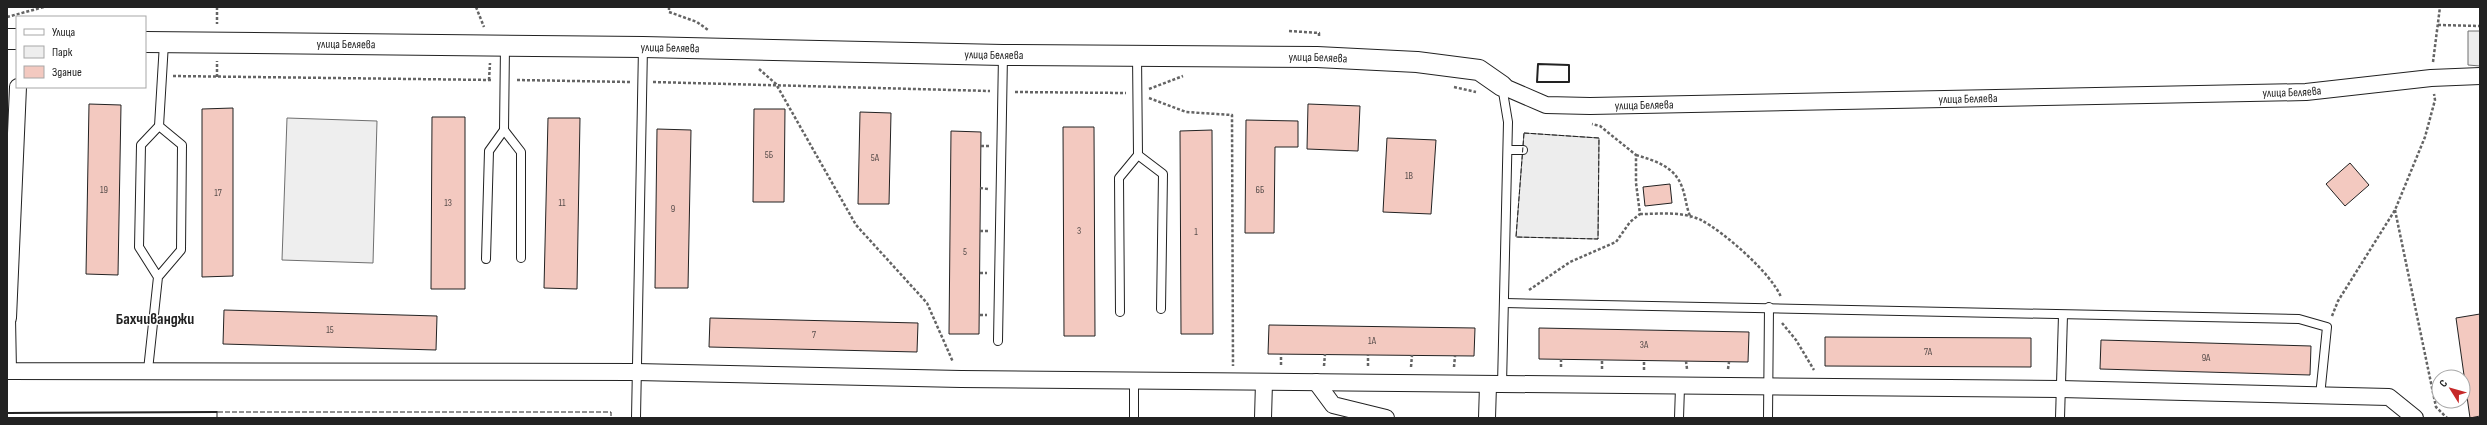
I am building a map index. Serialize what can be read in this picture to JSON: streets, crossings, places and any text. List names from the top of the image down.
{
  "streets": {
    "street": ["улица Беляева"]
  },
  "districts": ["Бахчиванджи"],
  "house_numbers": [
    "5Б",
    "5А",
    "1В",
    "19",
    "6Б",
    "17",
    "13",
    "11",
    "9",
    "3",
    "1",
    "5",
    "15",
    "7",
    "1А",
    "3А",
    "7А",
    "9А"
  ],
  "legend": ["Улица", "Парк", "Здание"],
  "north": "top left"
}
